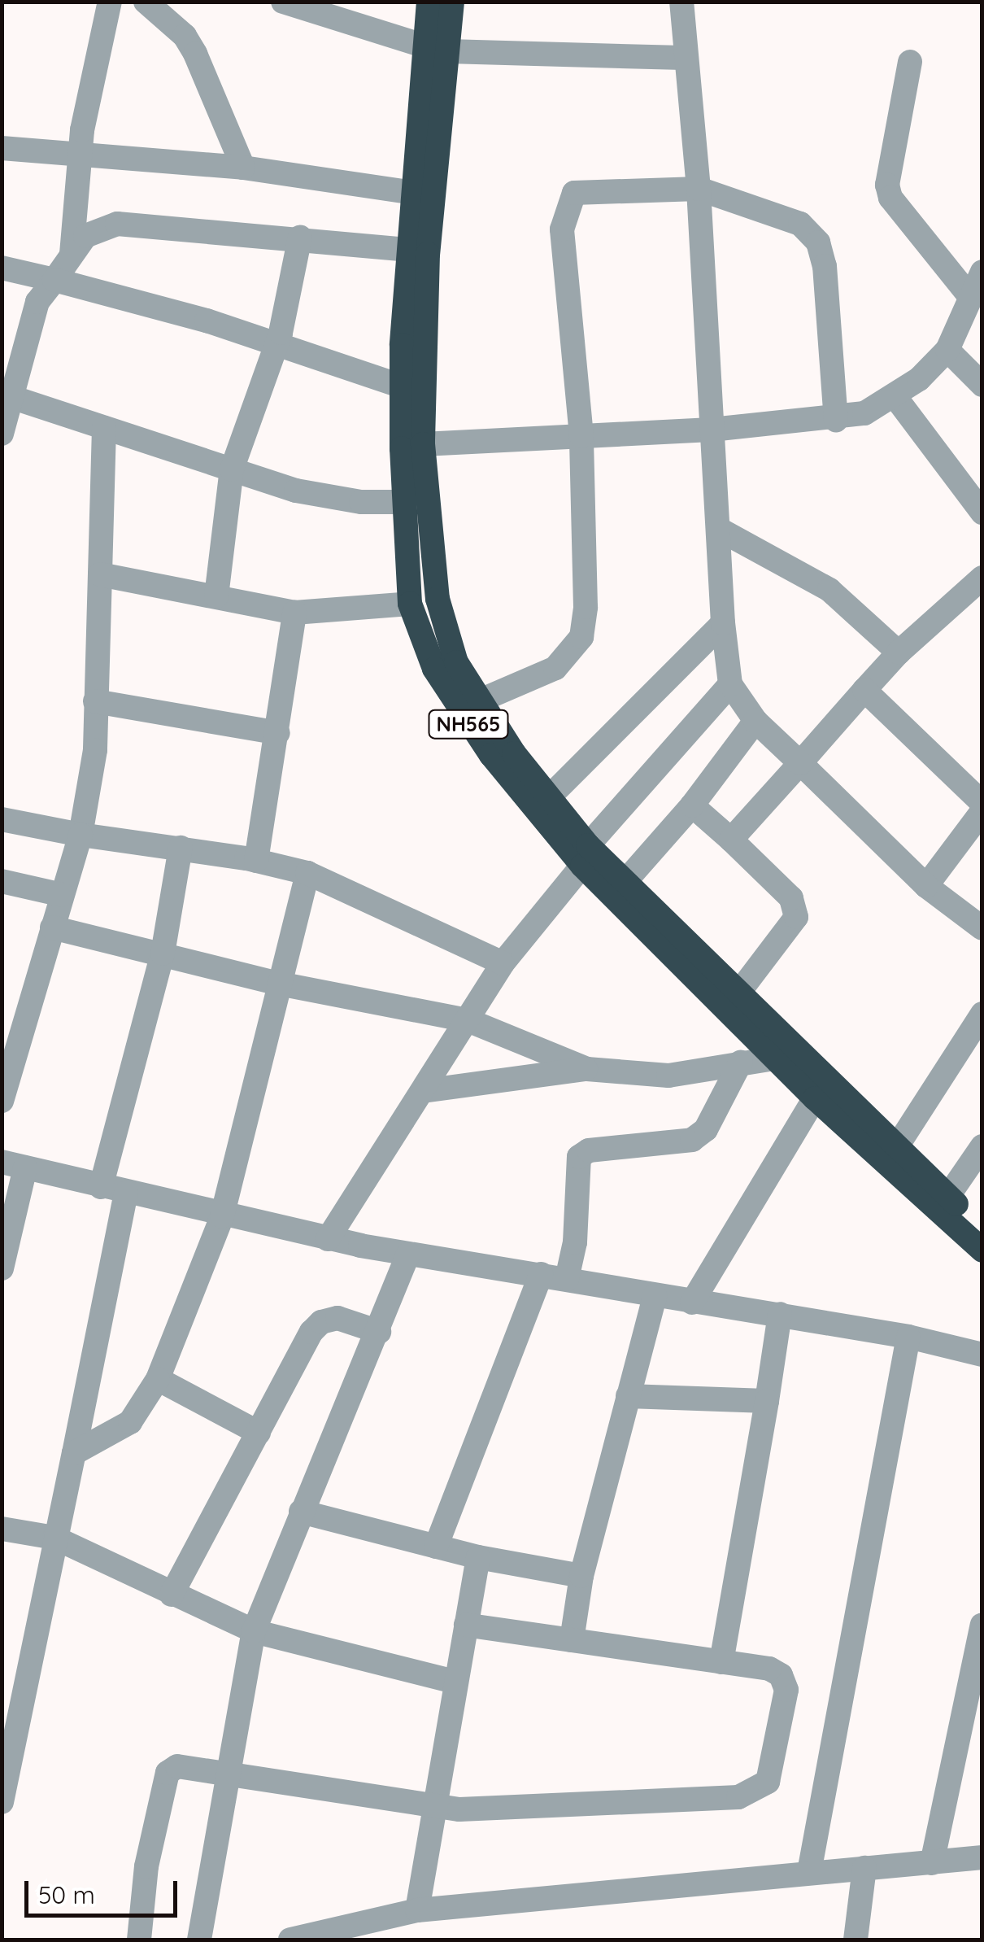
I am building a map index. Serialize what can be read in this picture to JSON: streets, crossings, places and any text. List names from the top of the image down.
{
  "streets": {
    "highway": ["NH565"]
  },
  "scale_bar": "50 m"
}
